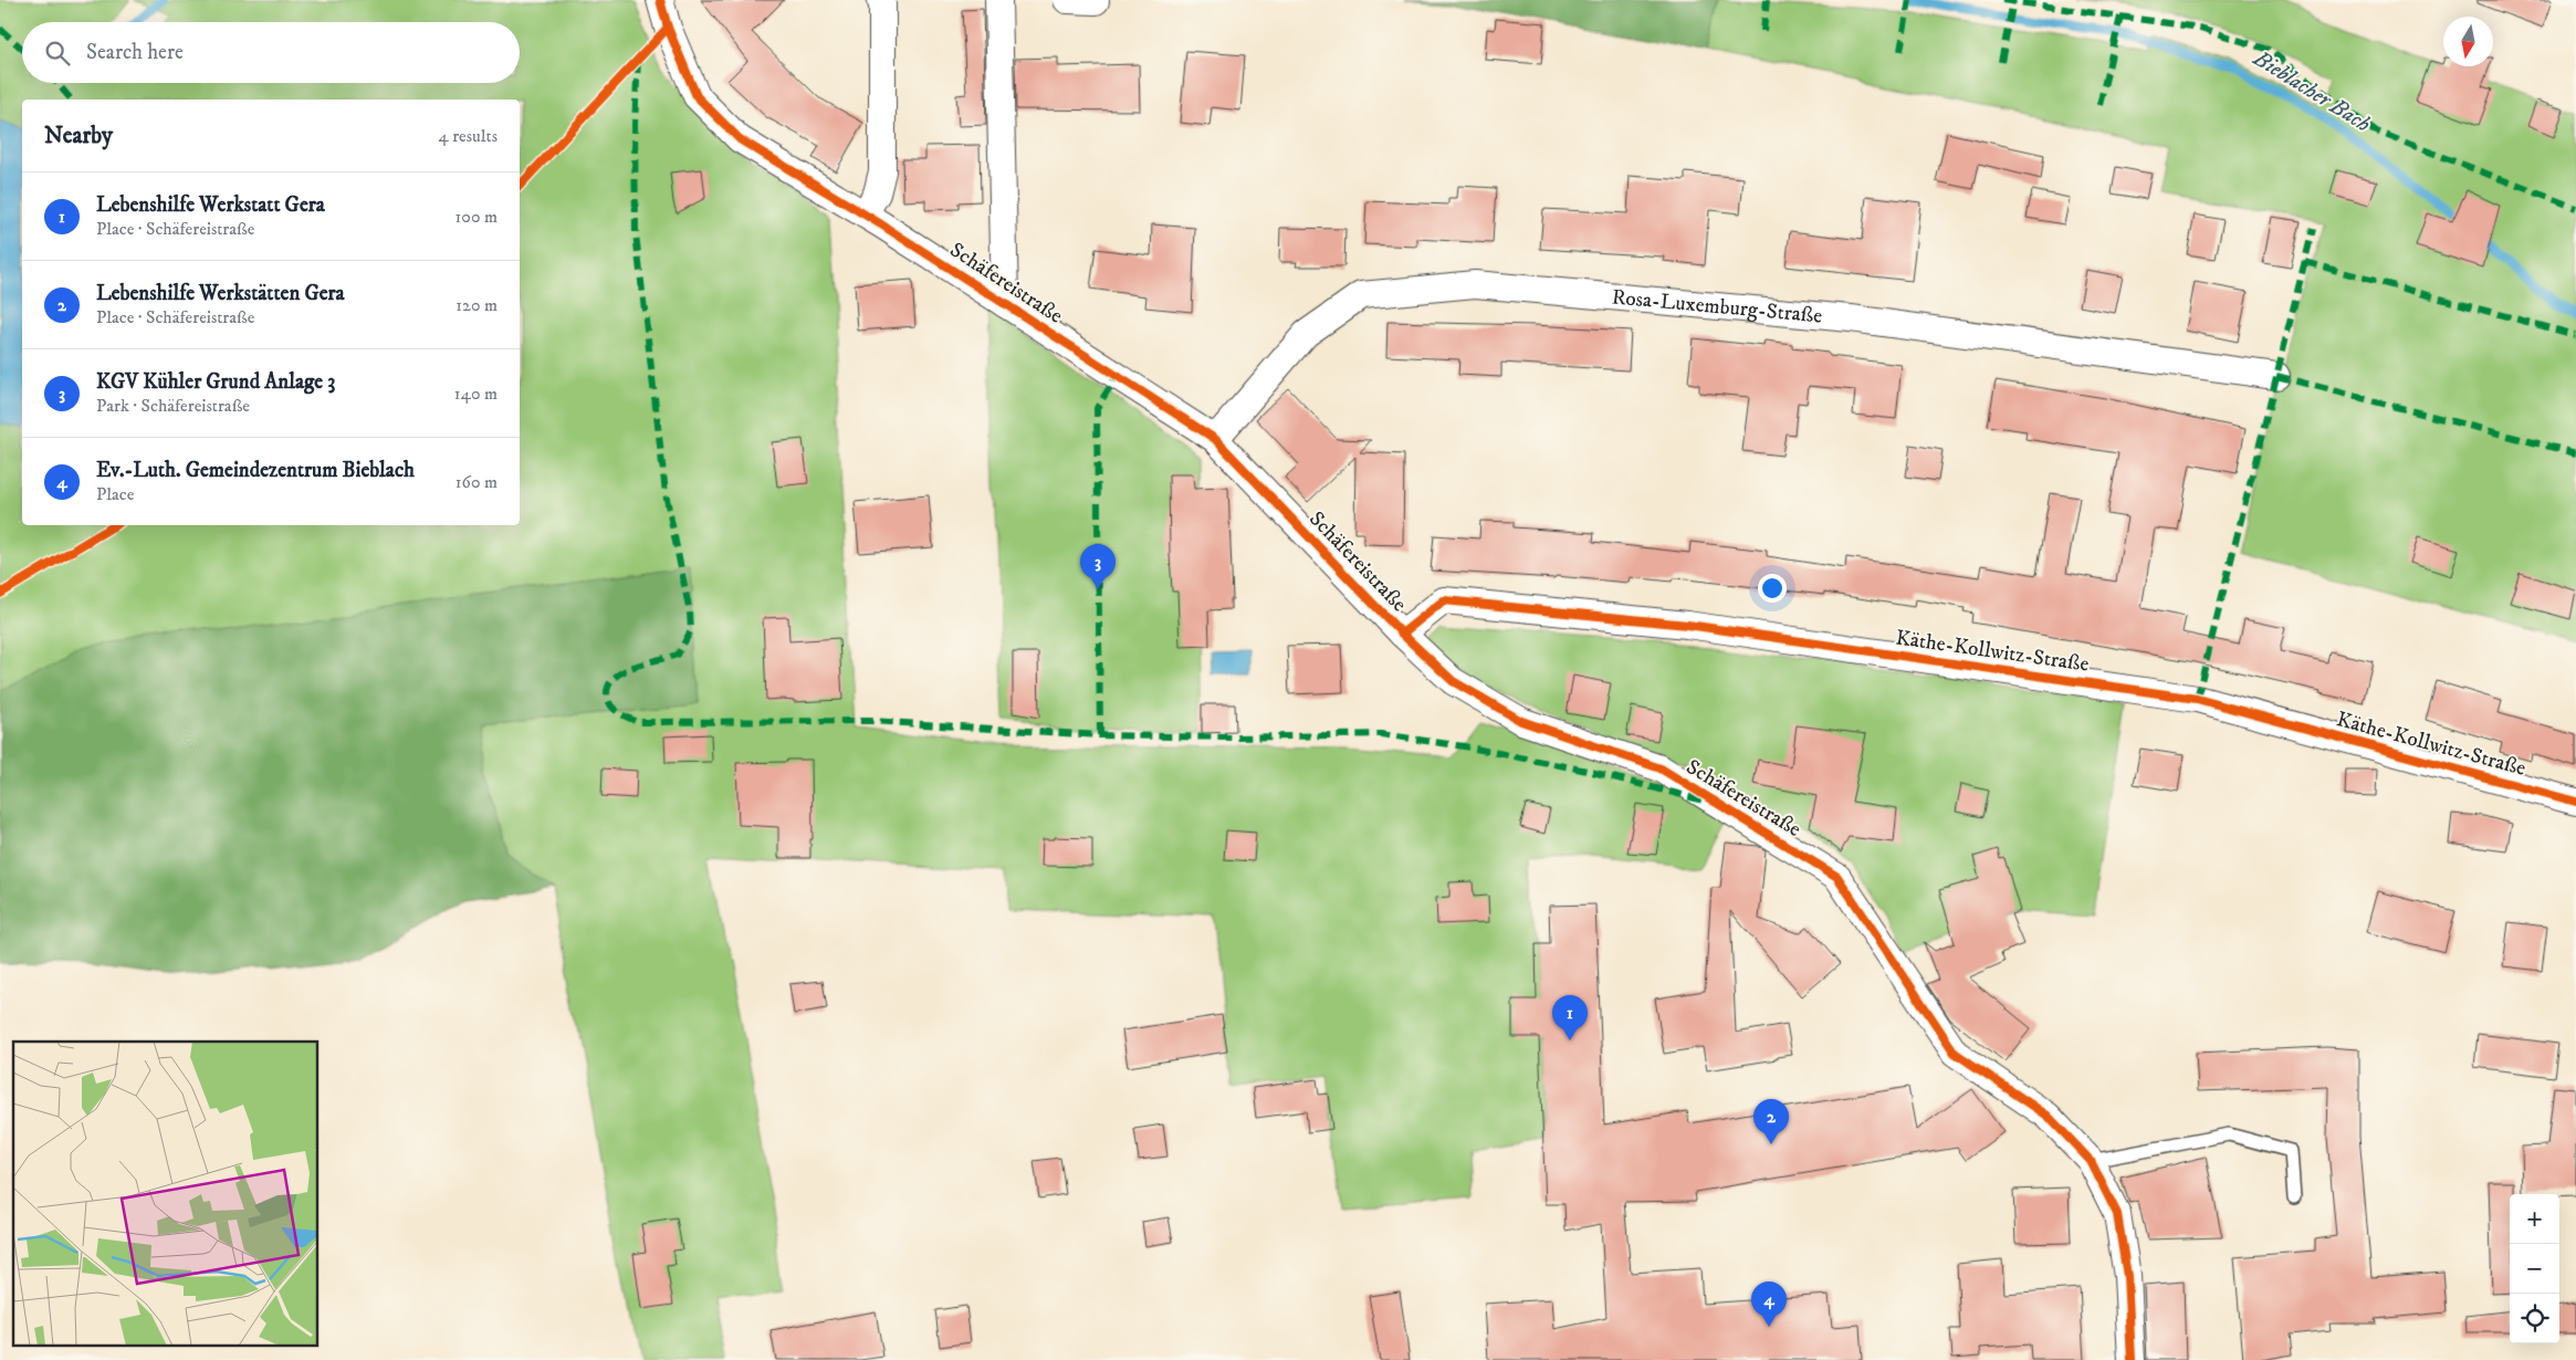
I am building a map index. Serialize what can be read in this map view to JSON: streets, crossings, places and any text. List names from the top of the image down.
{
  "streets": {
    "street": ["Schäfereistraße", "Rosa-Luxemburg-Straße", "Käthe-Kollwitz-Straße"]
  },
  "crossings": [
    ["Schäfereistraße", "Rosa-Luxemburg-Straße"],
    ["Schäfereistraße", "Käthe-Kollwitz-Straße"]
  ],
  "water": ["Bieblacher Bach"],
  "north": "bottom",
  "page": {
    "search": "Search here",
    "heading": ["Nearby", "4 results"],
    "list": [
      {
        "mark": "1",
        "name": "Lebenshilfe Werkstatt Gera",
        "note": "Place · Schäfereistraße",
        "value": "100 m"
      },
      {
        "mark": "2",
        "name": "Lebenshilfe Werkstätten Gera",
        "note": "Place · Schäfereistraße",
        "value": "120 m"
      },
      {
        "mark": "3",
        "name": "KGV Kühler Grund Anlage 3",
        "note": "Park · Schäfereistraße",
        "value": "140 m"
      },
      {
        "mark": "4",
        "name": "Ev.-Luth. Gemeindezentrum Bieblach",
        "note": "Place",
        "value": "160 m"
      }
    ],
    "pins": [
      "3",
      "1",
      "2",
      "4"
    ],
    "map_buttons": ["+", "−"]
  }
}
